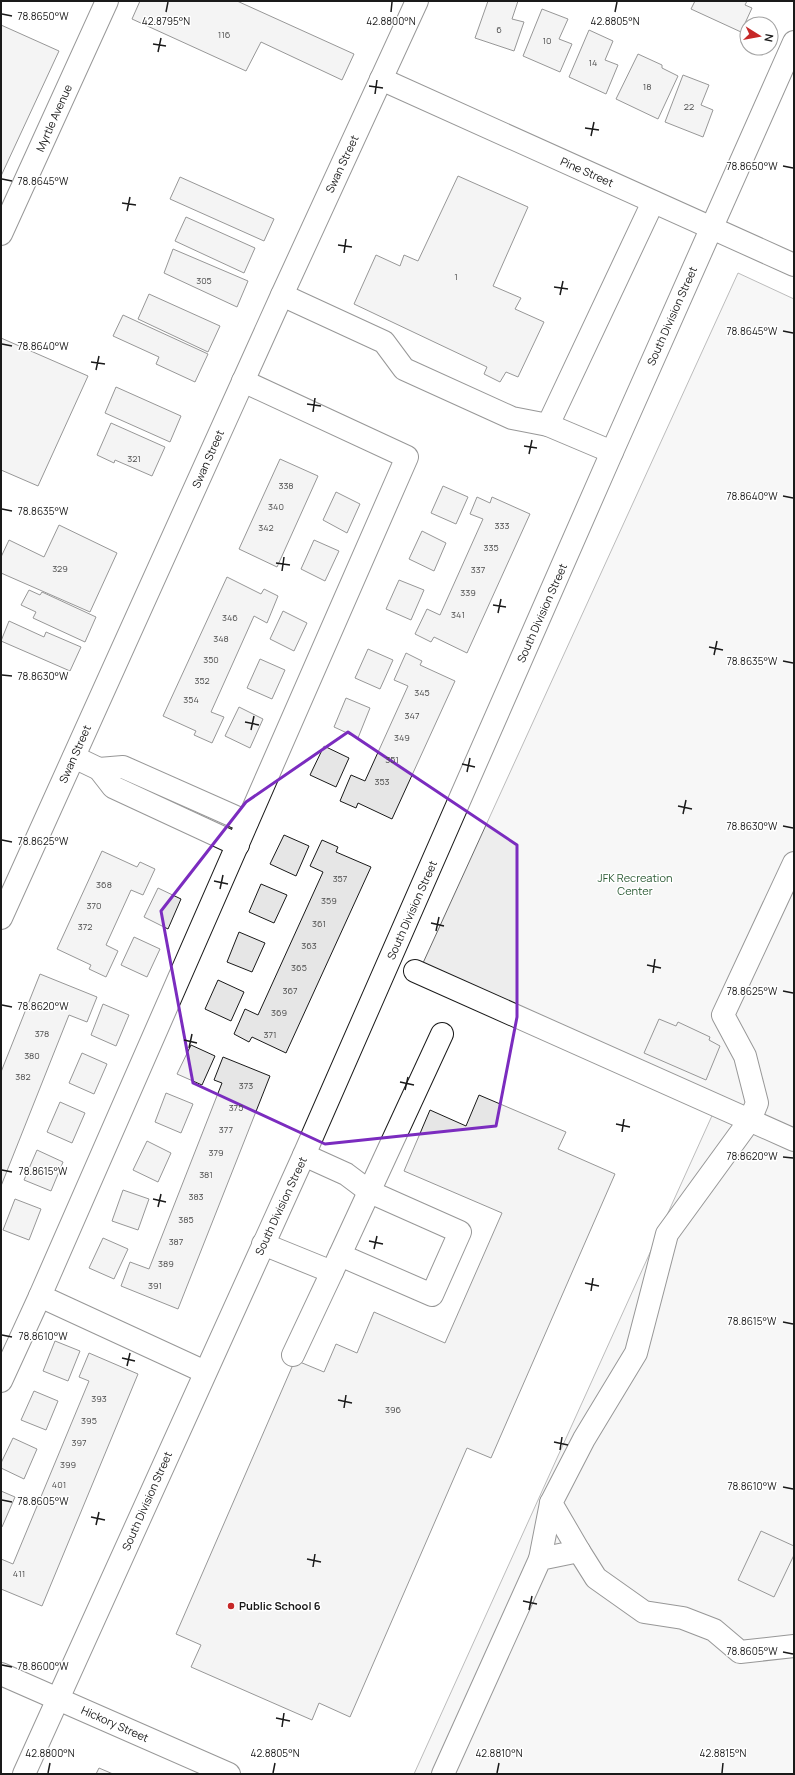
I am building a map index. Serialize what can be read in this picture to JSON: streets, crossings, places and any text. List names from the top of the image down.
{
  "streets": {
    "street": [
      "Myrtle Avenue",
      "Swan Street",
      "Pine Street",
      "South Division Street",
      "Hickory Street"
    ]
  },
  "crossings": [
    ["Swan Street", "Pine Street"],
    ["Pine Street", "South Division Street"],
    ["South Division Street", "Hickory Street"]
  ],
  "parks": ["JFK Recreation Center"],
  "places": ["Public School 6"],
  "house_numbers": [
    "6",
    "116",
    "10",
    "14",
    "18",
    "22",
    "1",
    "305",
    "321",
    "338",
    "340",
    "333",
    "342",
    "335",
    "329",
    "337",
    "339",
    "341",
    "346",
    "348",
    "350",
    "352",
    "345",
    "354",
    "347",
    "349",
    "351",
    "353",
    "357",
    "368",
    "359",
    "370",
    "361",
    "372",
    "363",
    "365",
    "367",
    "369",
    "378",
    "371",
    "380",
    "382",
    "373",
    "375",
    "377",
    "379",
    "381",
    "383",
    "385",
    "387",
    "389",
    "391",
    "393",
    "396",
    "395",
    "397",
    "399",
    "401",
    "411"
  ],
  "north": "right",
  "coordinates": [
    "78.8650°W",
    "42.8800°N",
    "42.8805°N",
    "42.8795°N",
    "78.8645°W",
    "78.8640°W",
    "78.8635°W",
    "78.8630°W",
    "78.8625°W",
    "78.8620°W",
    "78.8615°W",
    "78.8610°W",
    "78.8605°W",
    "78.8600°W",
    "42.8810°N",
    "42.8815°N"
  ]
}
